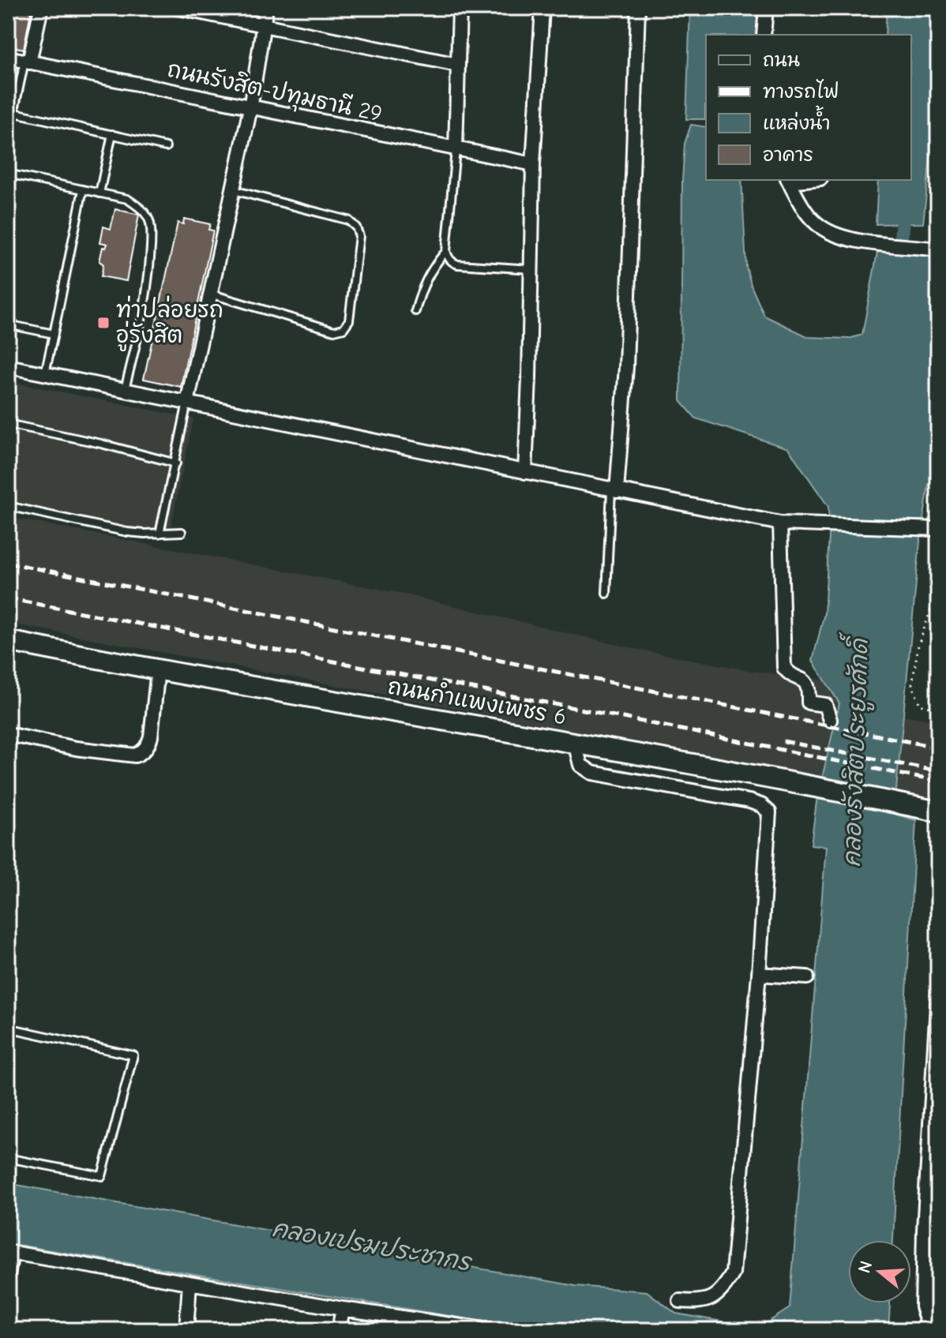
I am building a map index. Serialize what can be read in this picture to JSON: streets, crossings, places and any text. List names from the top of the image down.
{
  "streets": {
    "main road": ["ถนนกำแพงเพชร 6"],
    "street": ["ถนนรังสิต-ปทุมธานี 29"]
  },
  "water": ["คลองรังสิตประยูรศักดิ์", "คลองเปรมประชากร"],
  "places": {
    "transit": ["ท่าปล่อยรถ อู่รังสิต"]
  },
  "legend": [
    "ถนน",
    "ทางรถไฟ",
    "แหล่งน้ำ",
    "อาคาร"
  ],
  "north": "left"
}
